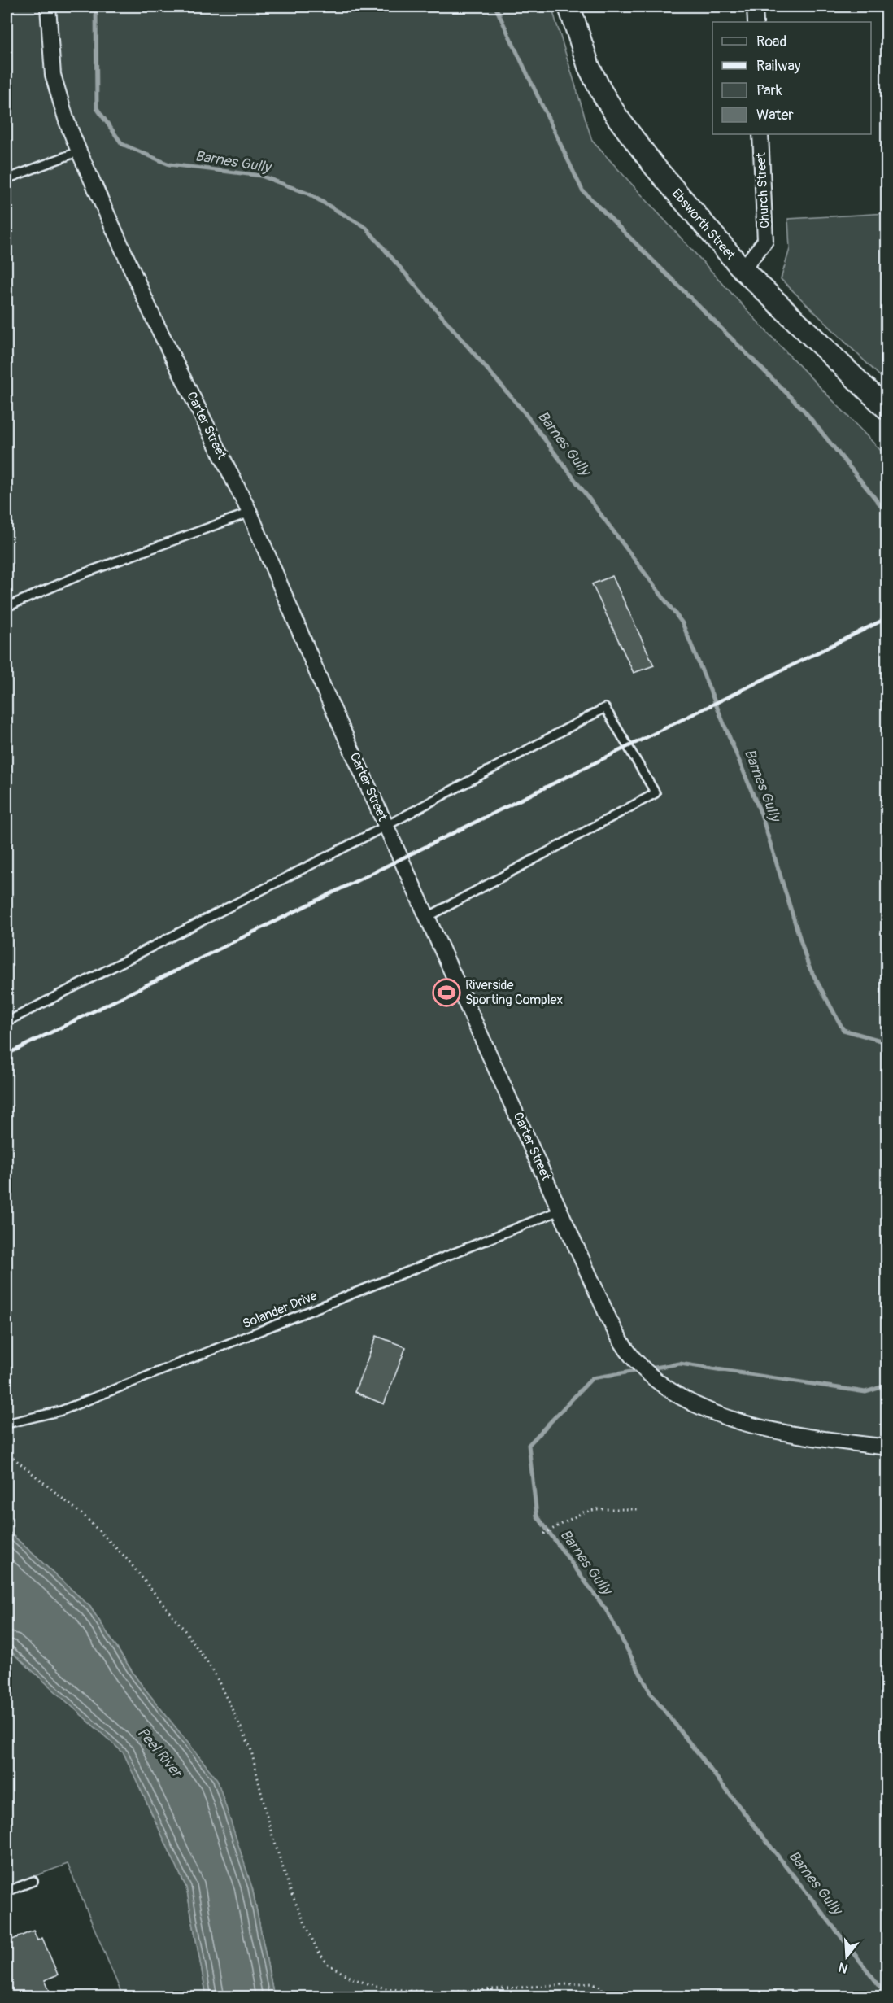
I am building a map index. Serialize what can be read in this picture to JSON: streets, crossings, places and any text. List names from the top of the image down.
{
  "streets": {
    "street": ["Church Street", "Ebsworth Street", "Carter Street"],
    "lane": ["Solander Drive"]
  },
  "crossings": [
    ["Church Street", "Ebsworth Street"],
    ["Carter Street", "Solander Drive"]
  ],
  "water": ["Barnes Gully", "Peel River"],
  "places": {
    "sports": ["Riverside Sporting Complex"]
  },
  "legend": [
    "Road",
    "Railway",
    "Park",
    "Water"
  ],
  "north": "bottom"
}
